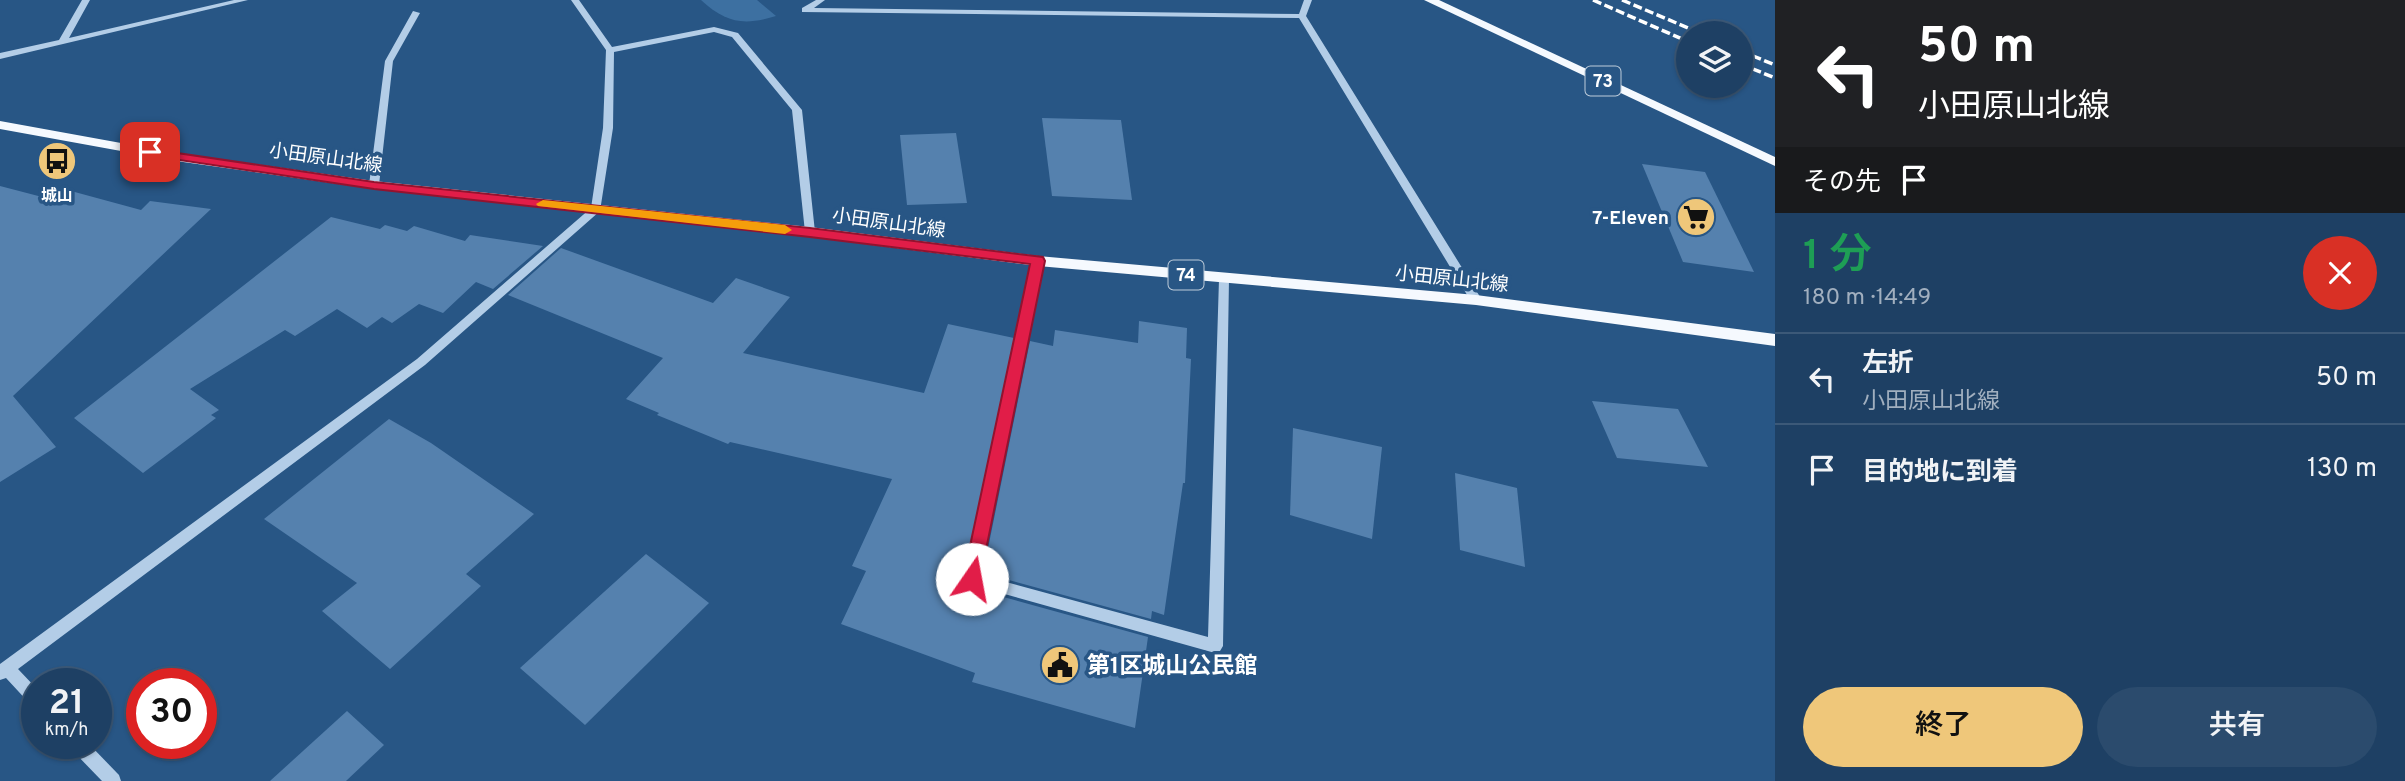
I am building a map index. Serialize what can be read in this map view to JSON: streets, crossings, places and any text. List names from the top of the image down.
{
  "streets": {
    "main road": ["73", "小田原山北線", "74"]
  },
  "places": {
    "bus stop": ["城山"],
    "supermarket": ["7-Eleven"],
    "public building": ["第1区城山公民館"]
  },
  "page": {
    "turn": ["50 m", "小田原山北線"],
    "then": "その先",
    "heading": ["1 分", "180 m · 14:49"],
    "list": [
      {
        "name": "左折",
        "note": "小田原山北線",
        "value": "50 m"
      },
      {
        "name": "目的地に到着",
        "value": "130 m"
      }
    ],
    "speed": "21 km/h",
    "limit": "30",
    "buttons": ["終了", "共有"]
  }
}
